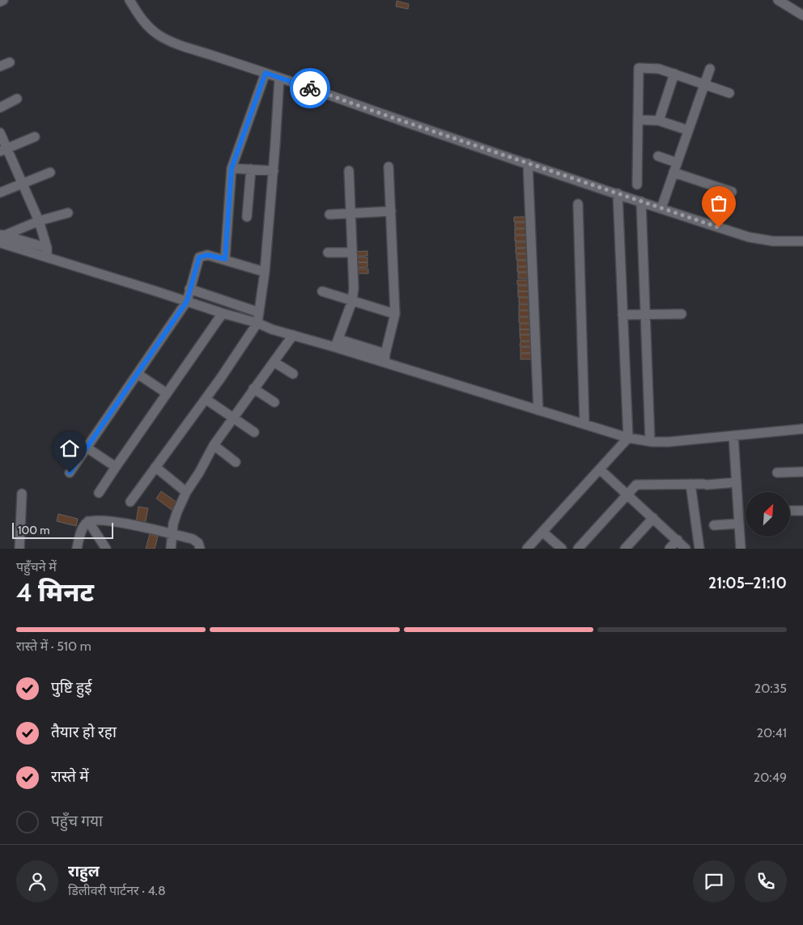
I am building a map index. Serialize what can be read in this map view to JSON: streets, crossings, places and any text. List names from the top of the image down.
{
  "scale_bar": "100 m",
  "north": "top right",
  "page": {
    "scale": "100 m",
    "heading": ["4 मिनट", "पहुँचने में", "21:05–21:10"],
    "panel": ["राहुल", "डिलीवरी पार्टनर · 4.8"],
    "bar": "रास्ते में · 510 m",
    "list": [
      ["पुष्टि हुई", "20:35"],
      ["तैयार हो रहा", "20:41"],
      ["रास्ते में", "20:49"],
      "पहुँच गया"
    ]
  }
}
